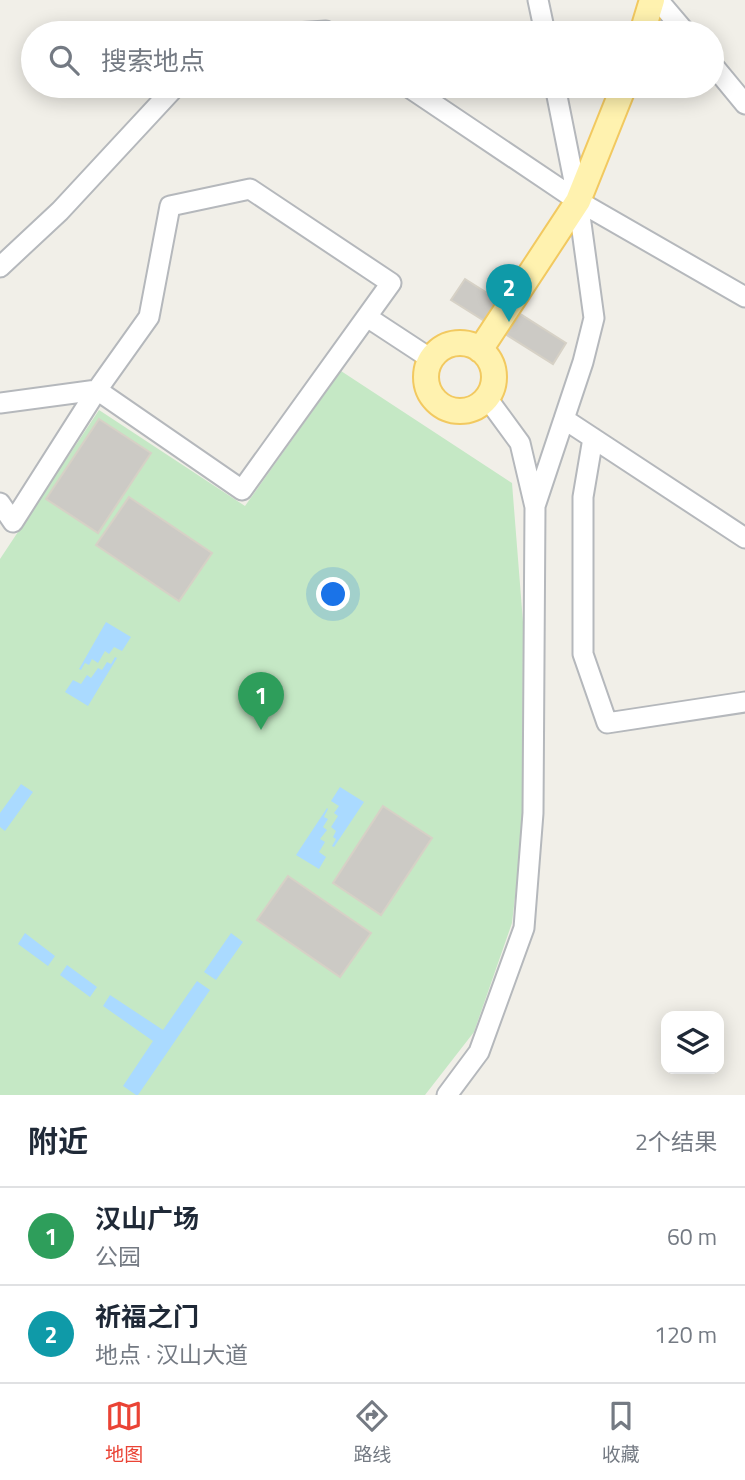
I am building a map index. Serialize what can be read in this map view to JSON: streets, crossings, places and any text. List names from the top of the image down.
{
  "page": {
    "search": "搜索地点",
    "pins": ["2", "1"],
    "heading": ["附近", "2个结果"],
    "list": [
      {
        "mark": "1",
        "name": "汉山广场",
        "note": "公园",
        "value": "60 m"
      },
      {
        "mark": "2",
        "name": "祈福之门",
        "note": "地点 · 汉山大道",
        "value": "120 m"
      }
    ],
    "nav": ["地图", "路线", "收藏"]
  }
}
